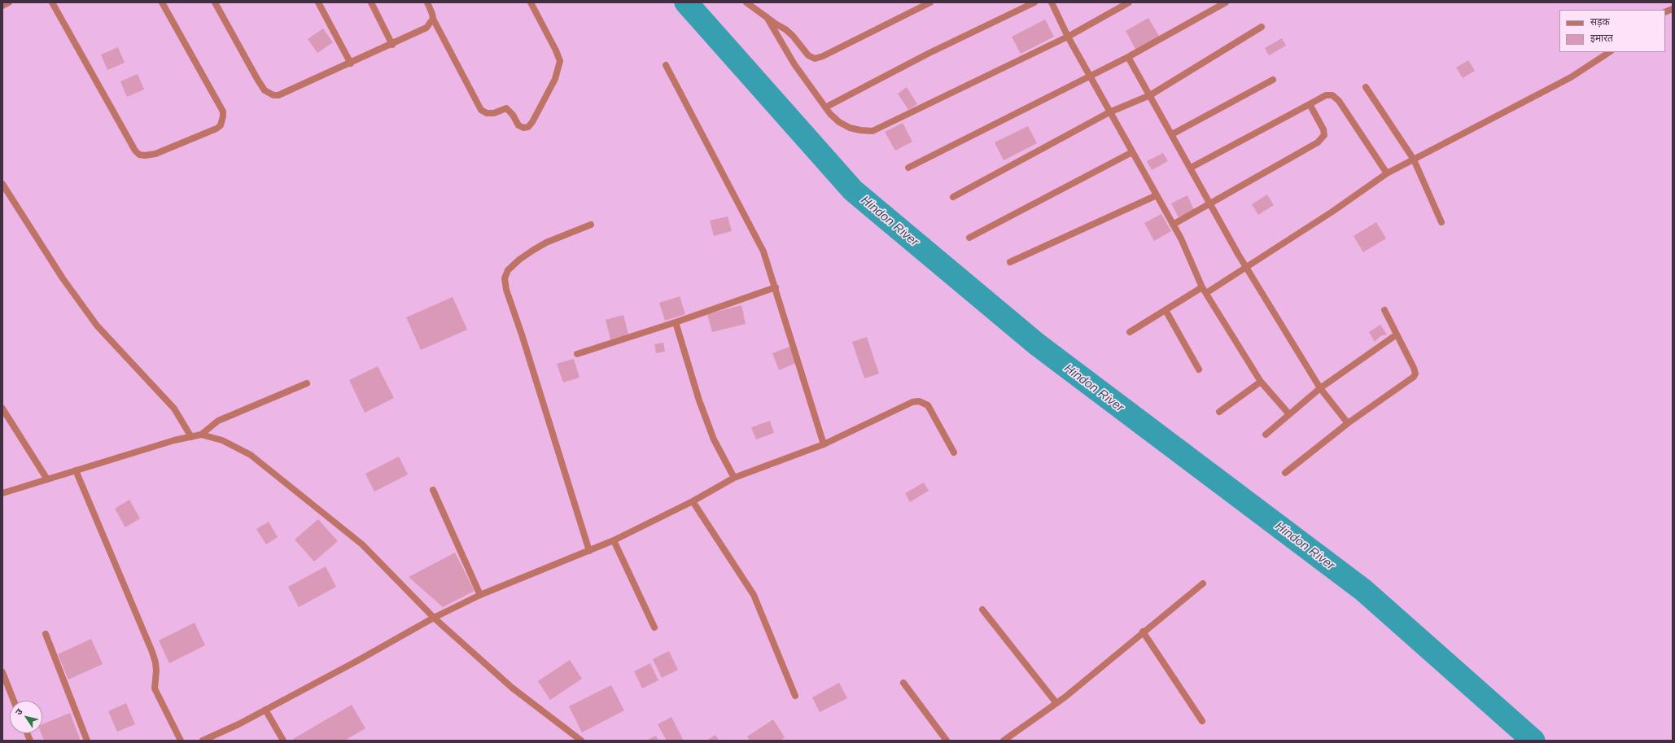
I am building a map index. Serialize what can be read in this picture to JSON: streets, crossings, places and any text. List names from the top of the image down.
{
  "water": ["Hindon River"],
  "legend": ["सड़क", "इमारत"],
  "north": "top left"
}
